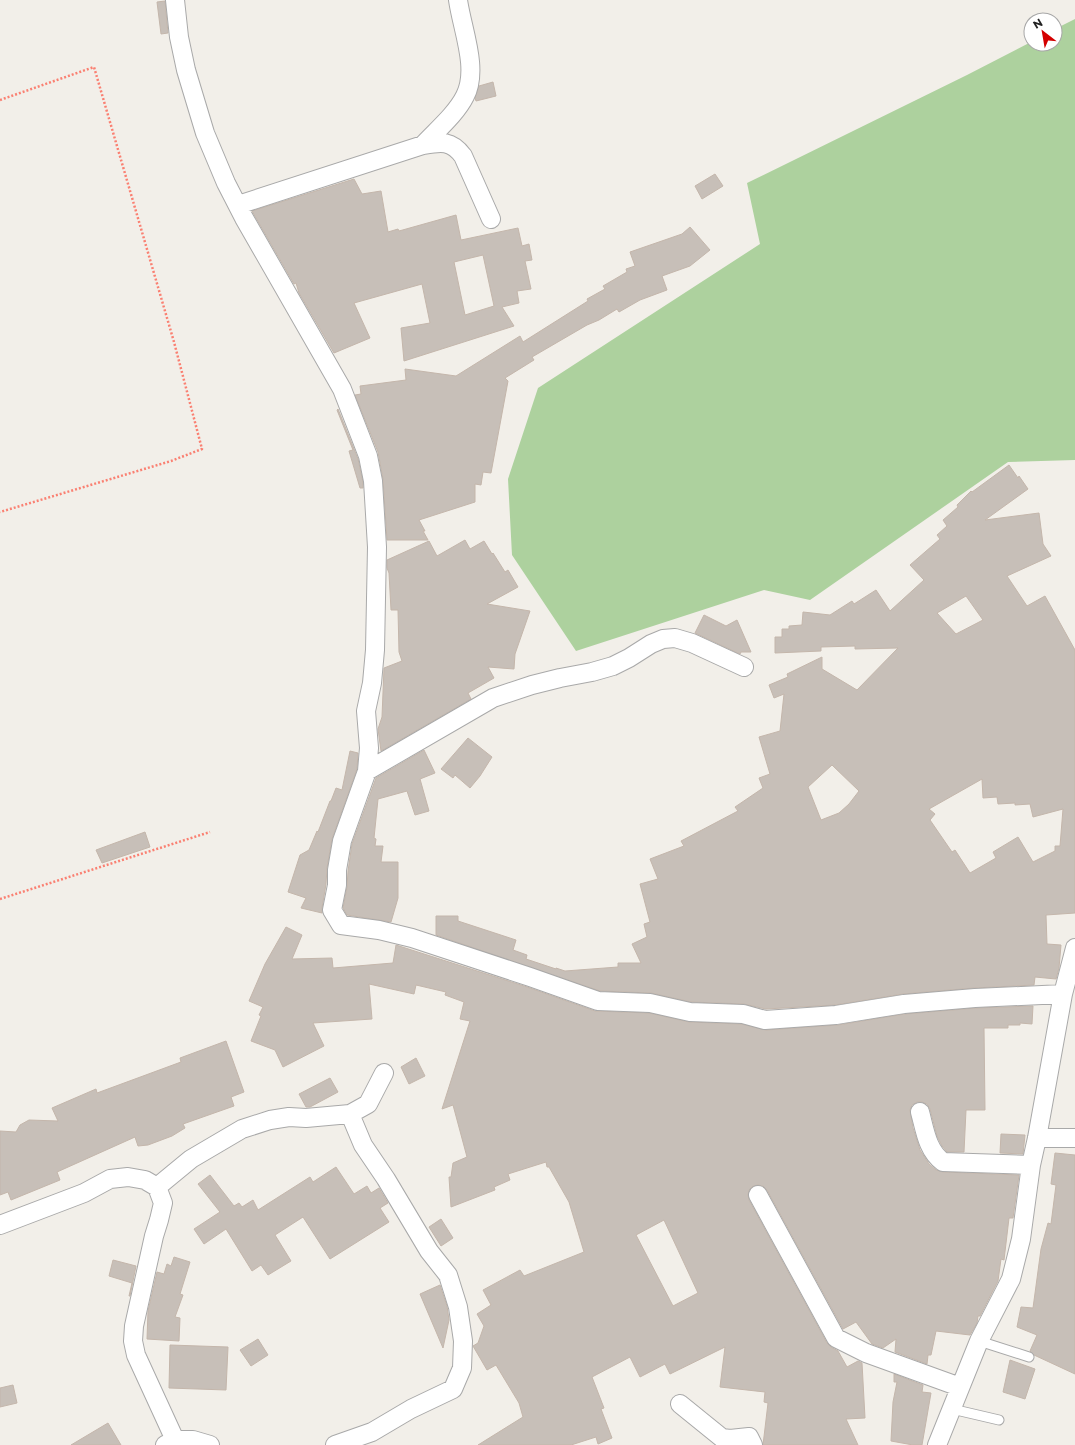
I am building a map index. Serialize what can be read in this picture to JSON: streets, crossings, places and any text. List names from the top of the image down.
{
  "north": "top left"
}
